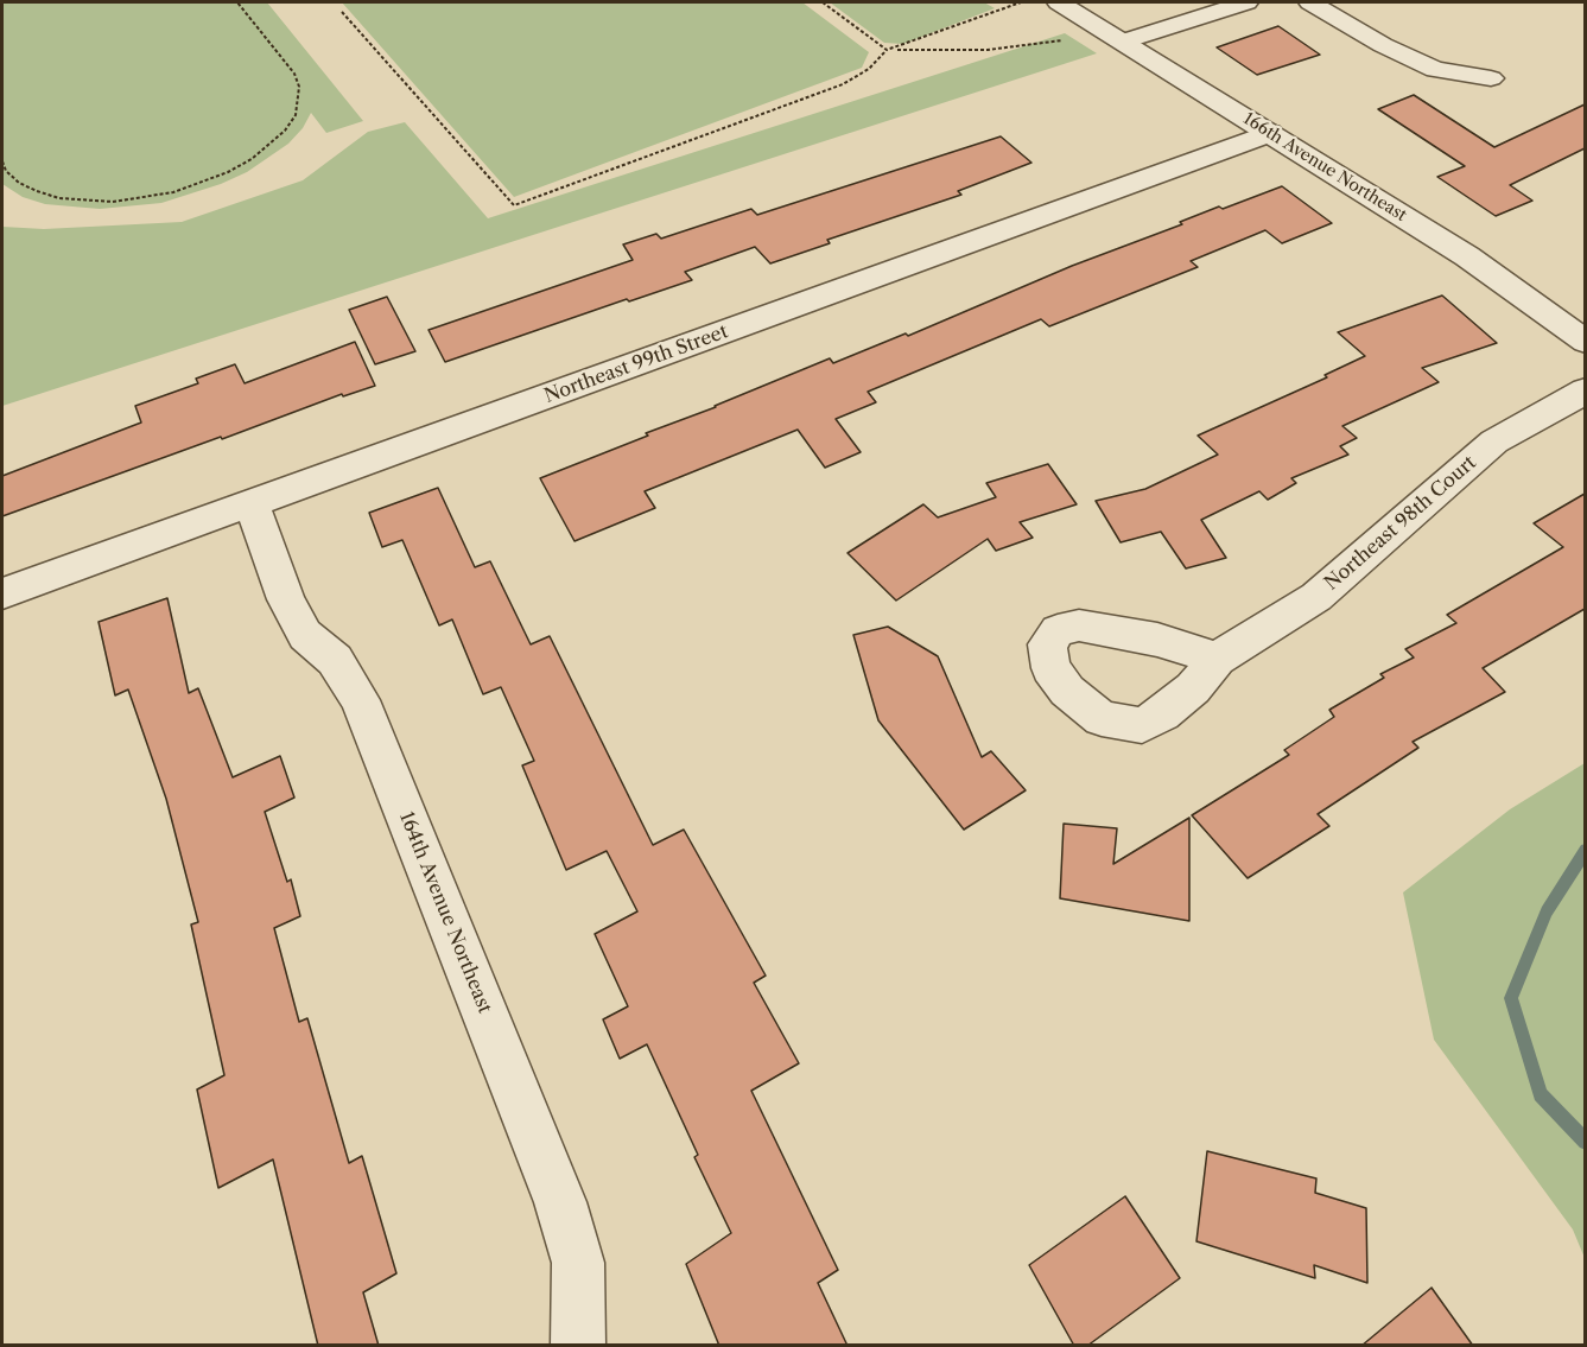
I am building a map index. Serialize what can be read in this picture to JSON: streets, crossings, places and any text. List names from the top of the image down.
{
  "streets": {
    "street": [
      "166th Avenue Northeast",
      "Northeast 99th Street",
      "Northeast 98th Court",
      "164th Avenue Northeast"
    ]
  },
  "crossings": [
    ["166th Avenue Northeast", "Northeast 99th Street"],
    ["Northeast 99th Street", "164th Avenue Northeast"]
  ]
}
